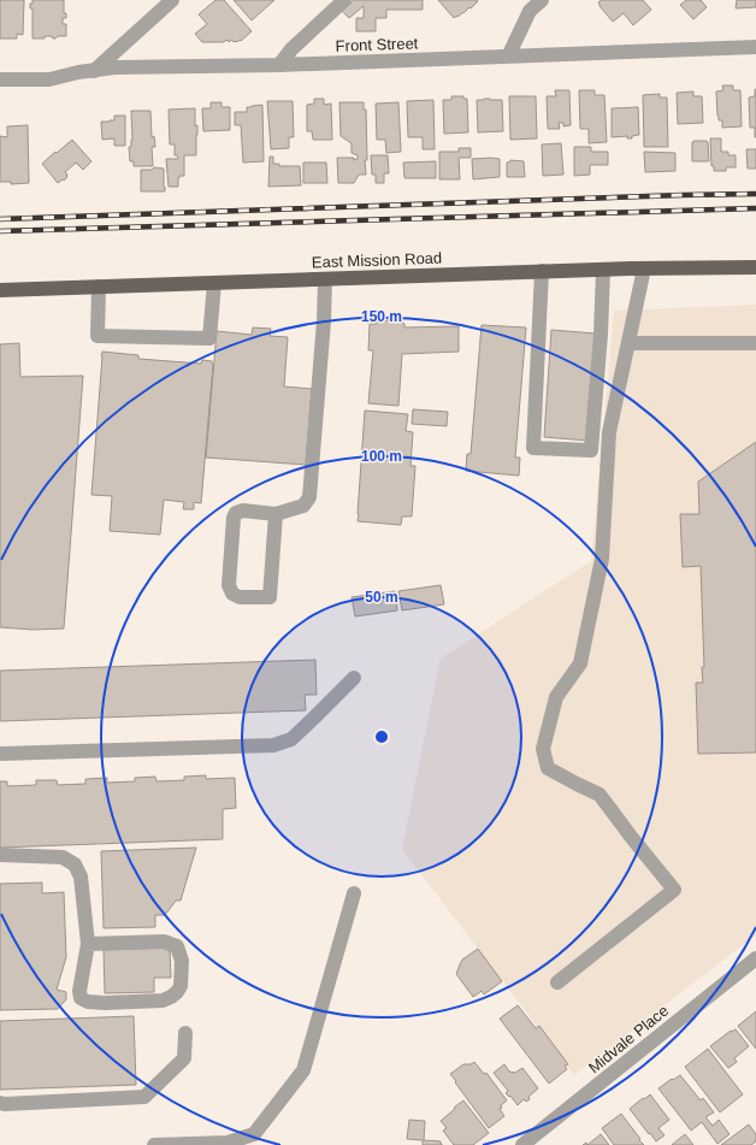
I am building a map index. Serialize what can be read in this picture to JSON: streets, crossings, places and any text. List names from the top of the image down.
{
  "streets": {
    "main road": ["East Mission Road"],
    "street": ["Front Street", "Midvale Place"]
  },
  "rings": ["150 m", "100 m", "50 m"]
}
